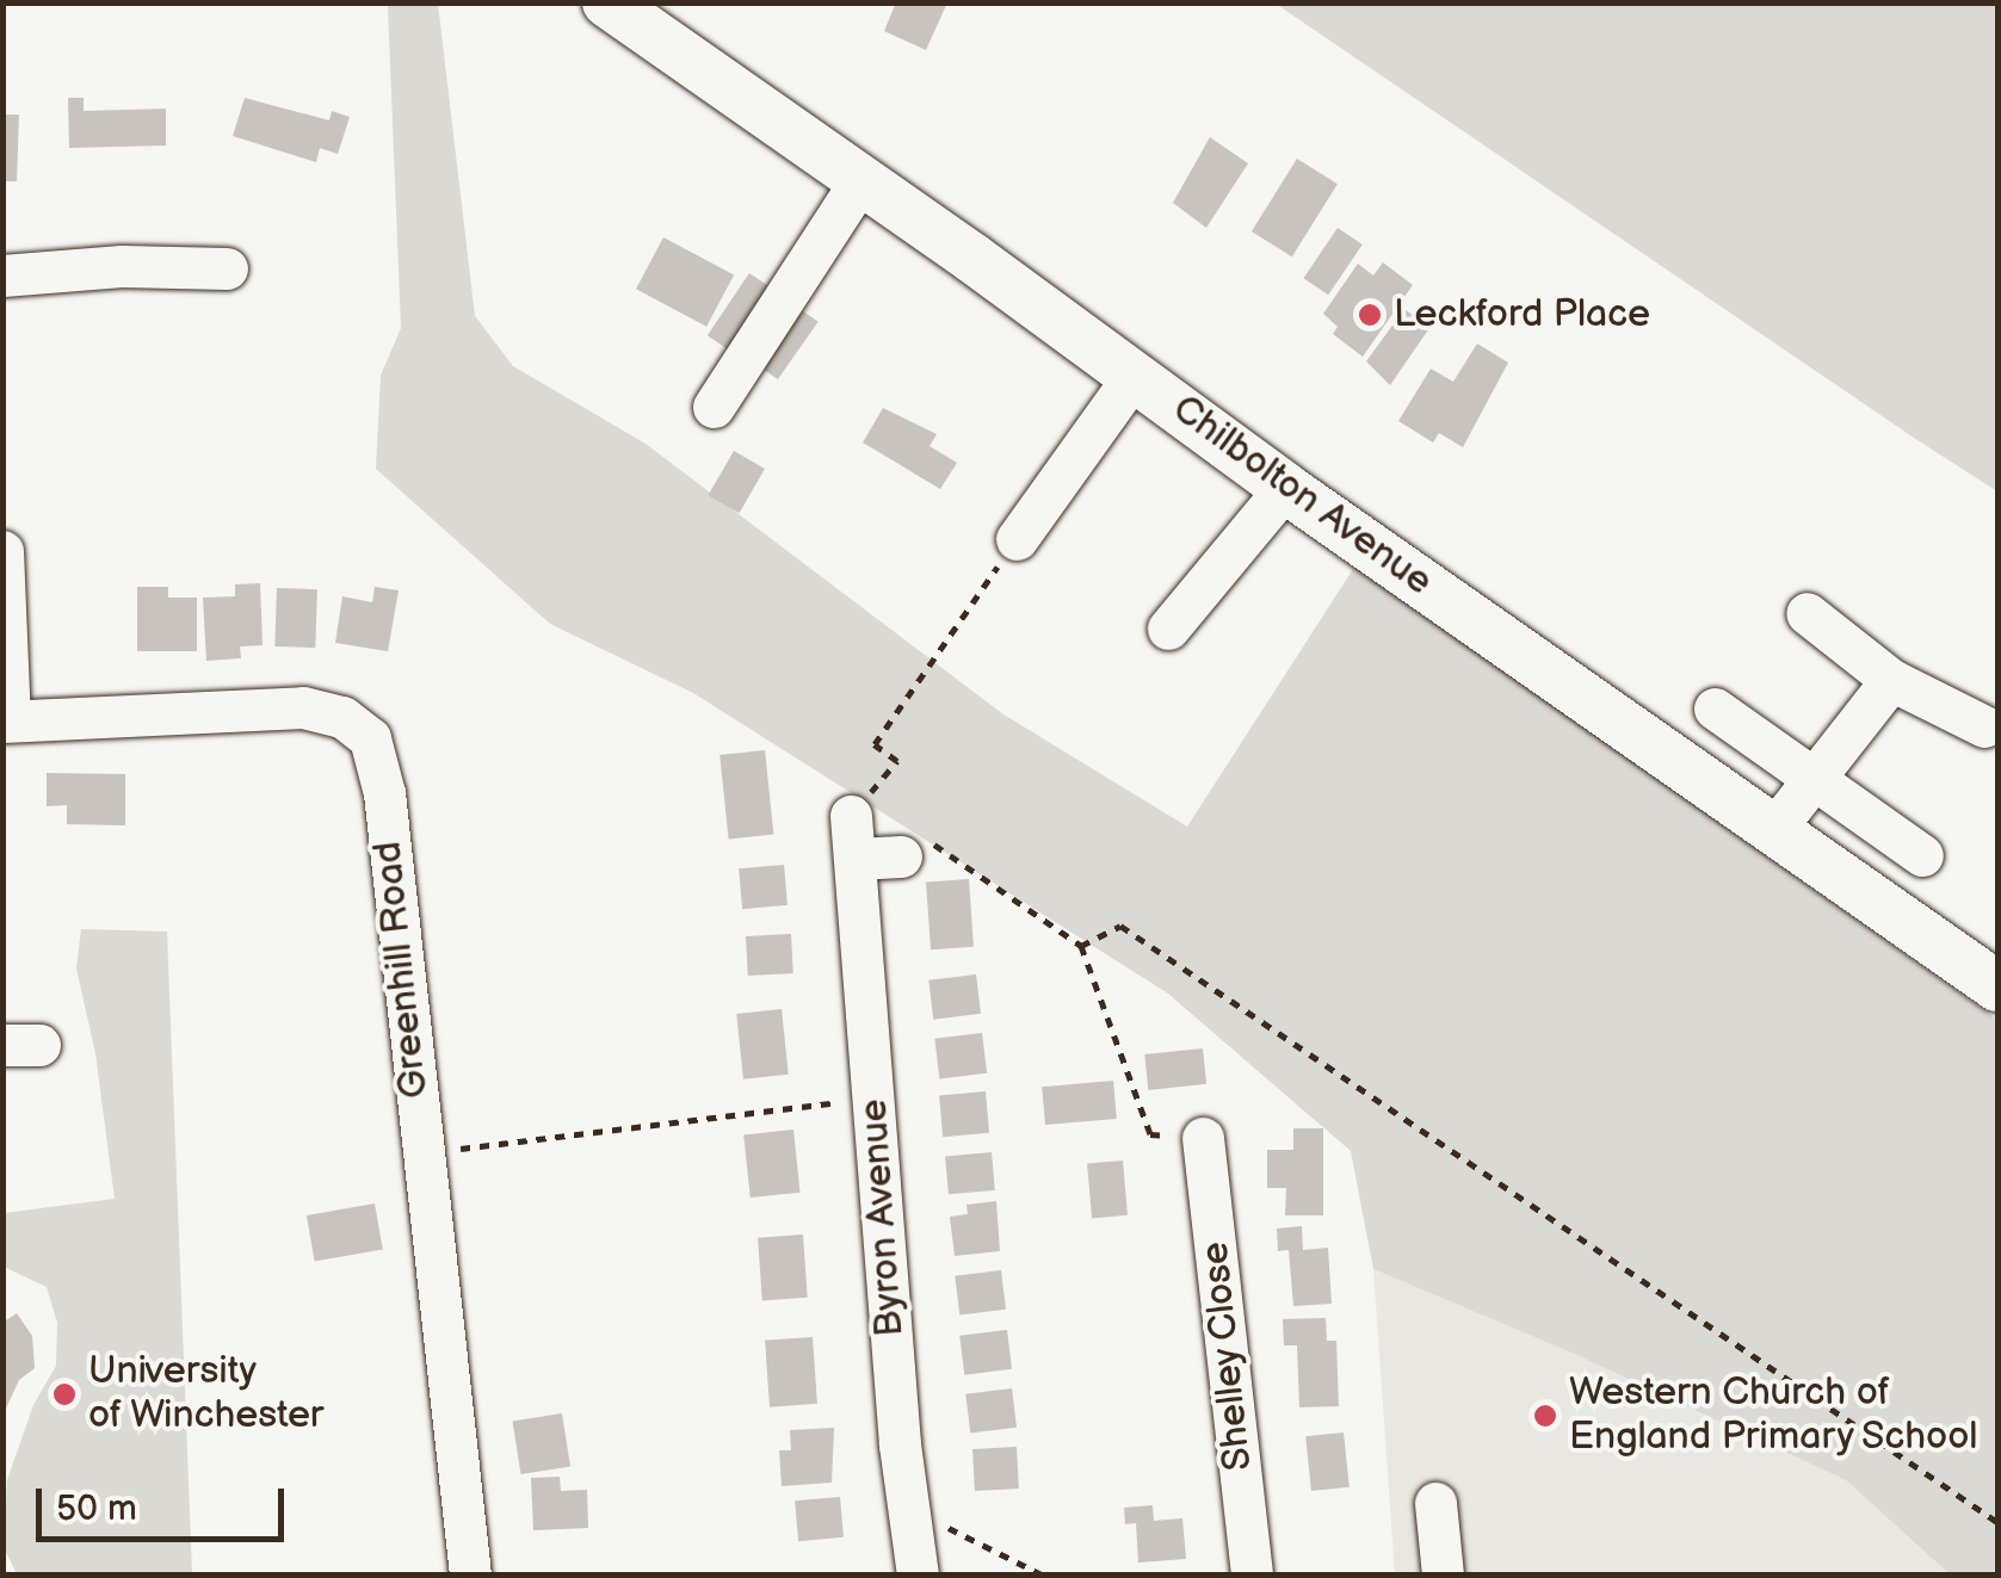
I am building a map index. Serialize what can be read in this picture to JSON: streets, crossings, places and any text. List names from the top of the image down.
{
  "streets": {
    "main road": ["Chilbolton Avenue"],
    "street": ["Greenhill Road", "Byron Avenue", "Shelley Close"]
  },
  "places": ["Leckford Place", "University of Winchester", "Western Church of England Primary School"],
  "scale_bar": "50 m"
}
